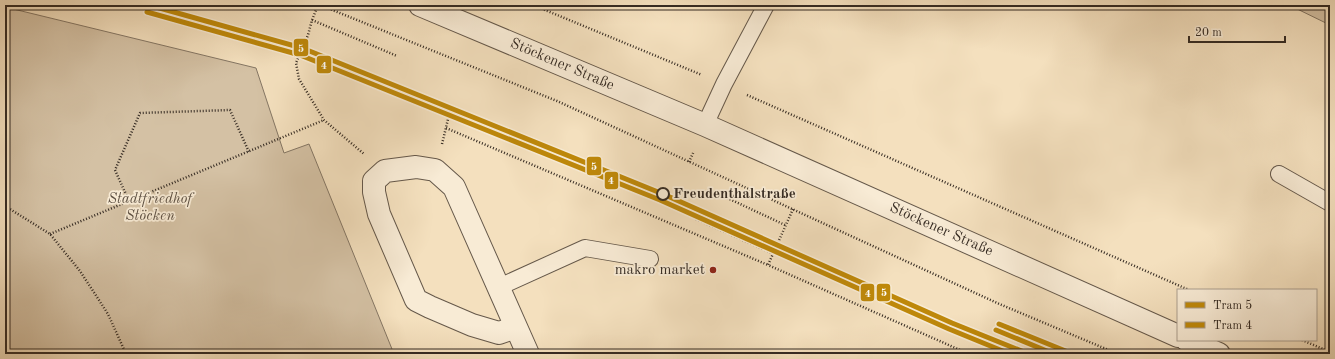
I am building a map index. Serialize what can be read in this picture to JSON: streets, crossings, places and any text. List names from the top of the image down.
{
  "streets": {
    "street": ["Stöckener Straße"]
  },
  "parks": ["Stadtfriedhof Stöcken"],
  "places": ["Freudenthalstraße", "makro market"],
  "lines": ["tram line 5", "tram line 4"],
  "legend": ["Tram 5", "Tram 4"],
  "scale_bar": "20 m"
}
